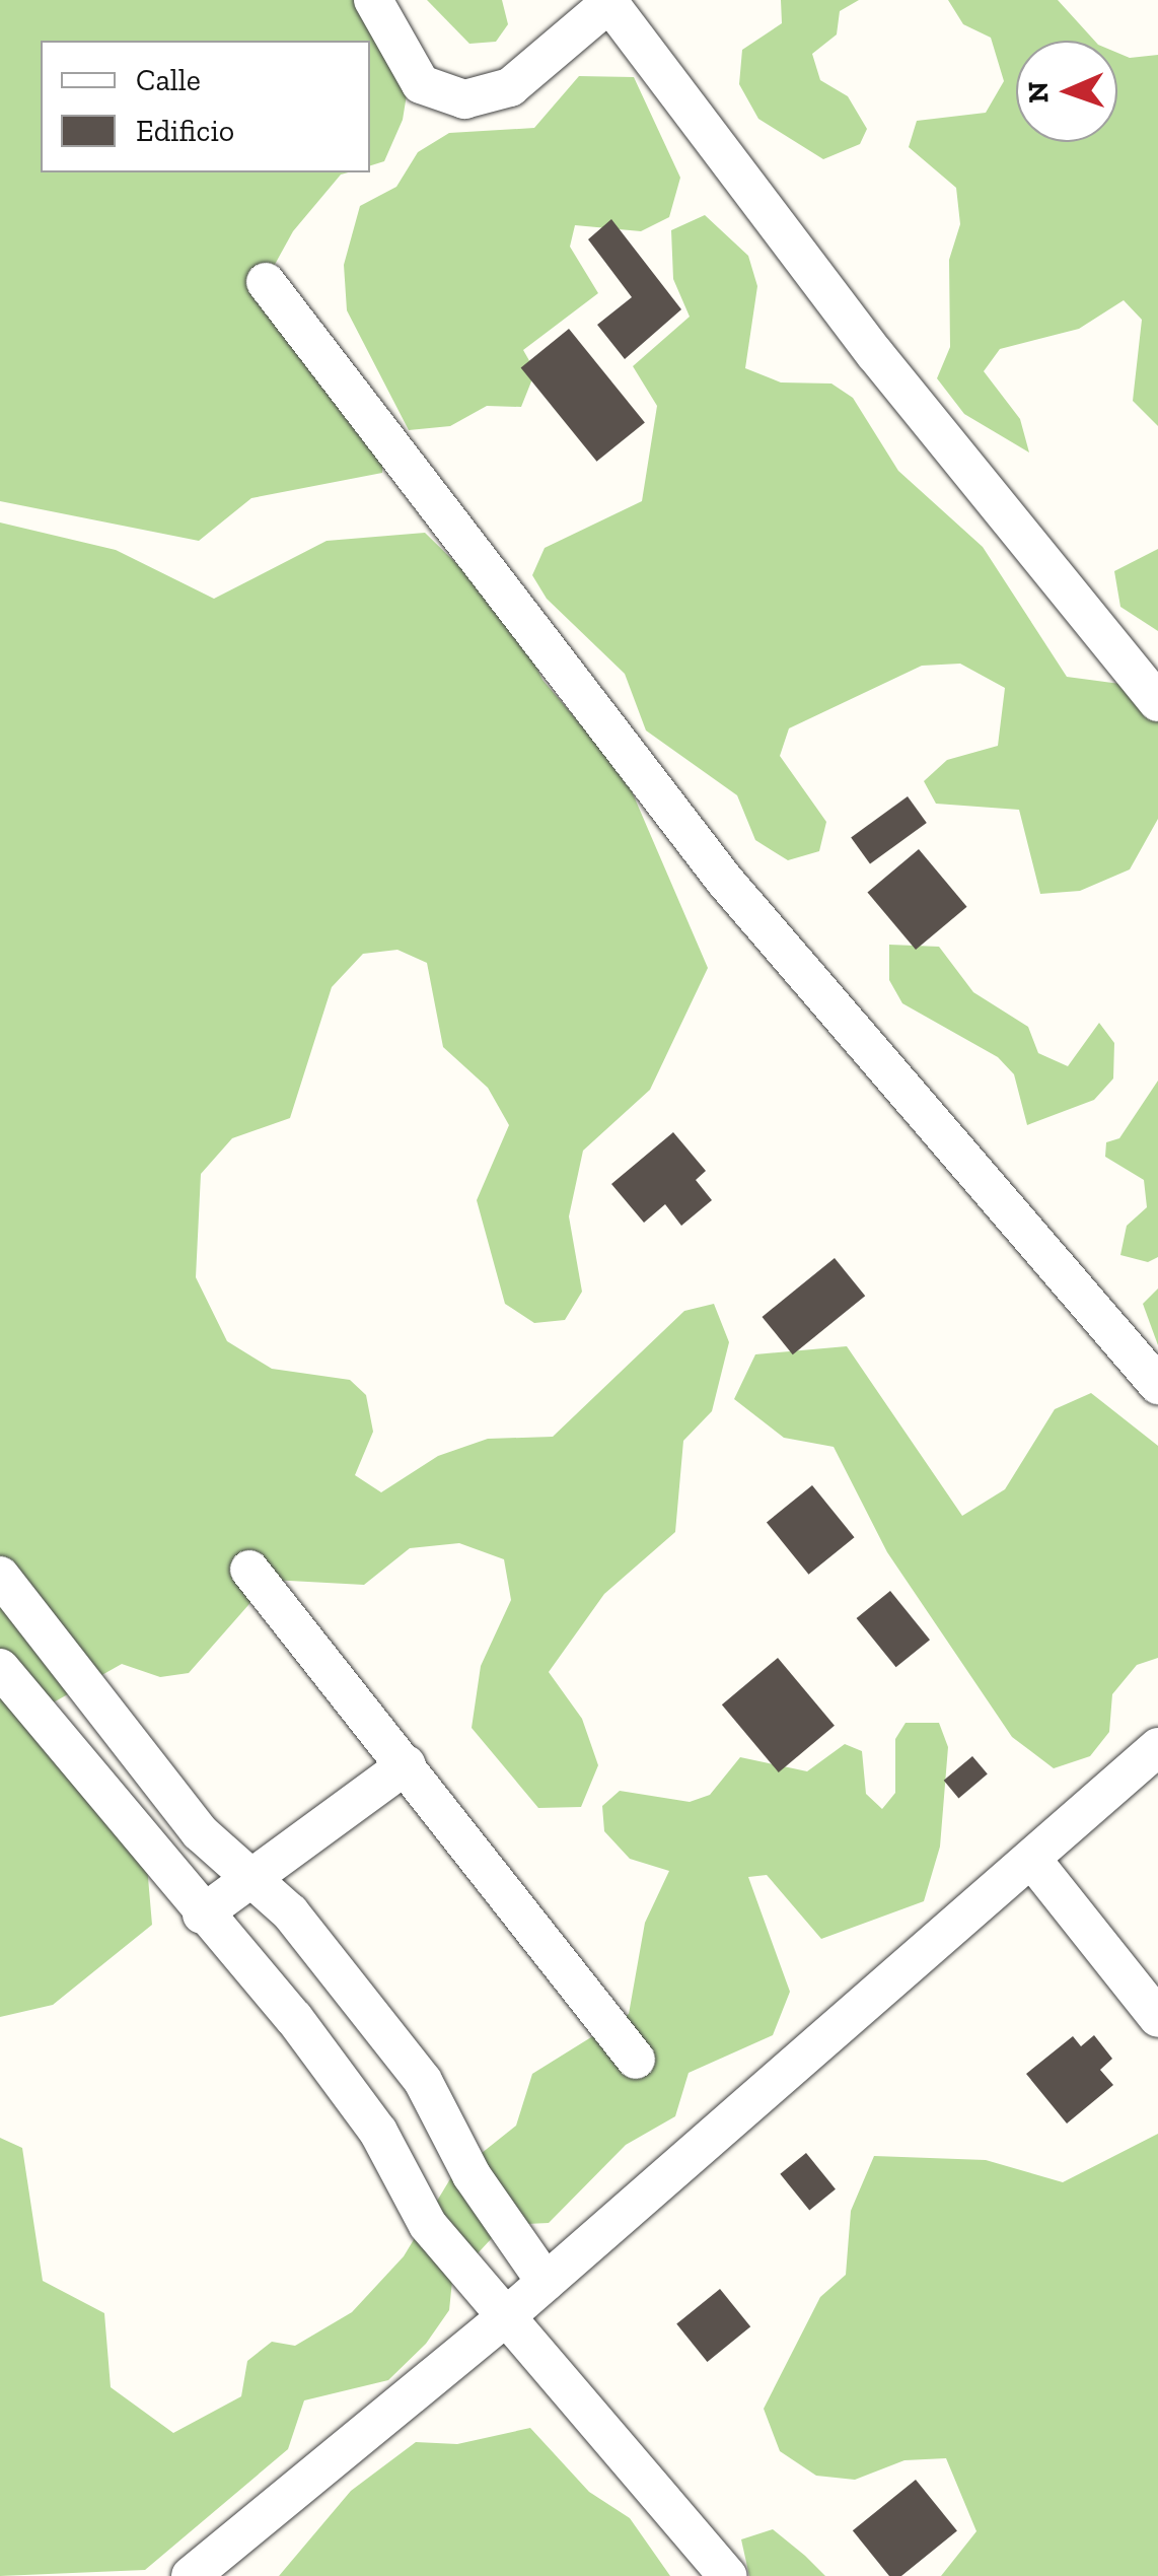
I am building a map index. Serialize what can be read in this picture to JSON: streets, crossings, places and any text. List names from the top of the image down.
{
  "legend": ["Calle", "Edificio"],
  "north": "left"
}
